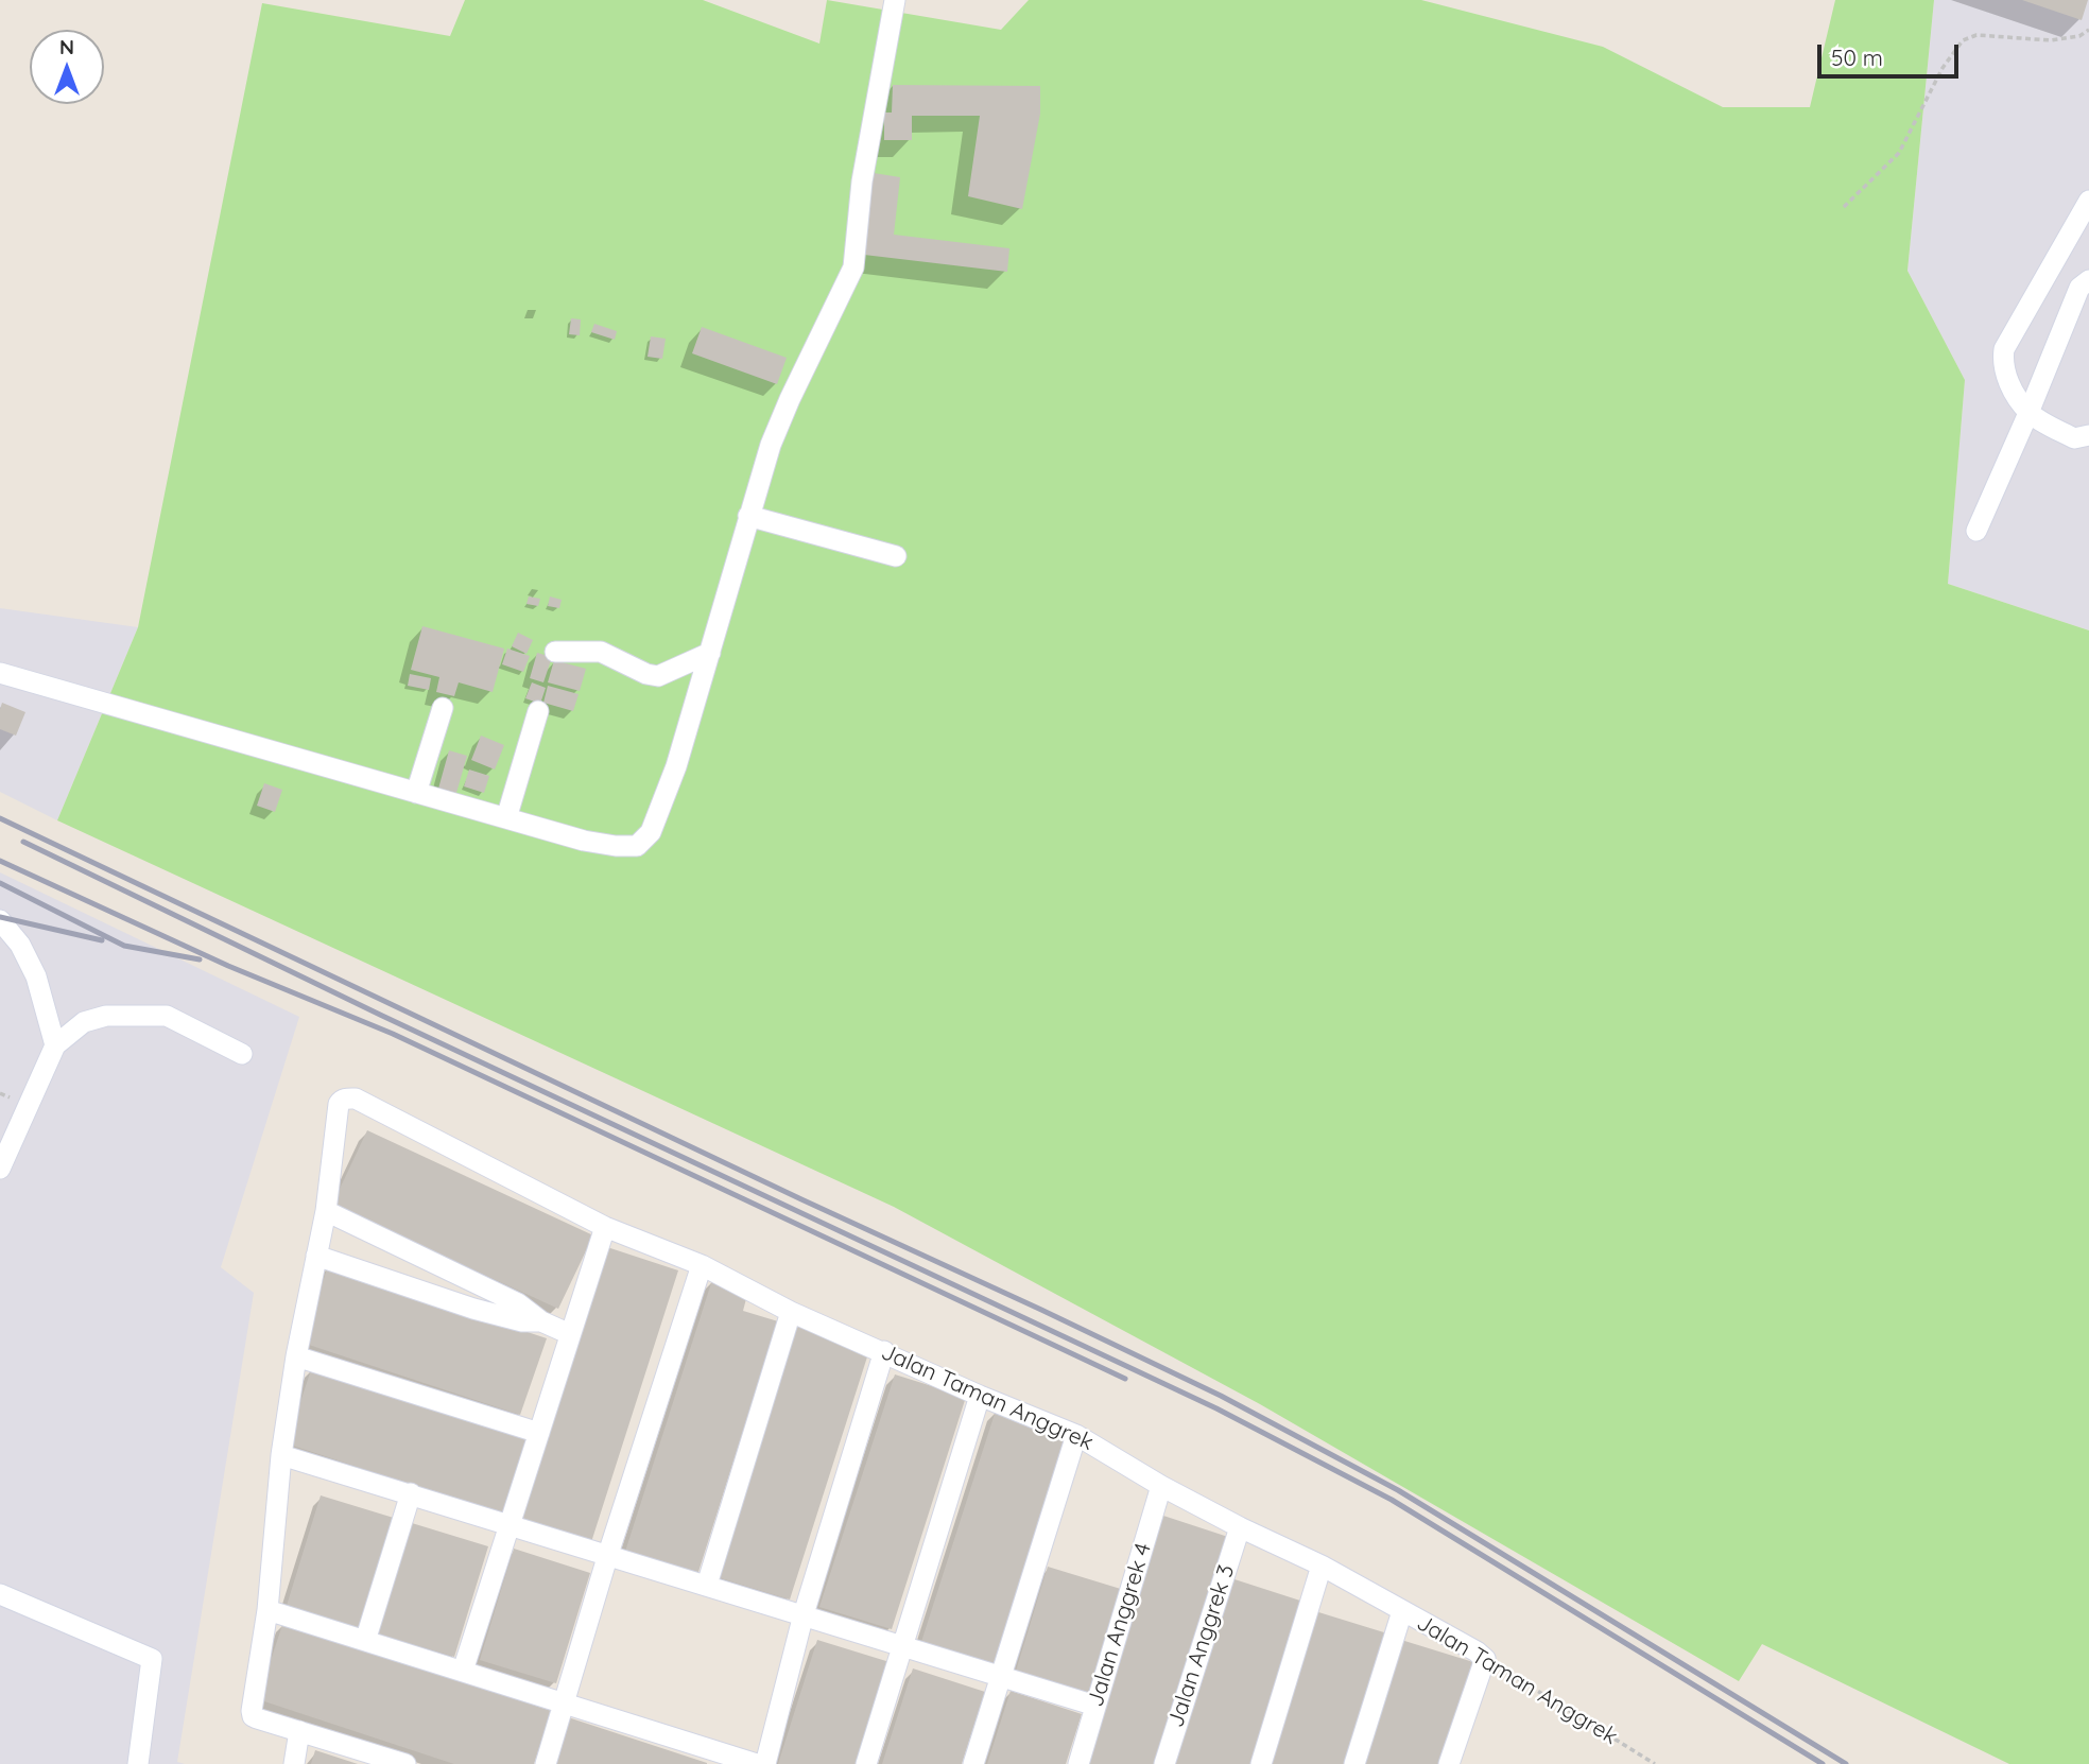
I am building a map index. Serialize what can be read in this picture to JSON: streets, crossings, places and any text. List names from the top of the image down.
{
  "streets": {
    "street": ["Jalan Taman Anggrek", "Jalan Anggrek 4", "Jalan Anggrek 3"]
  },
  "crossings": [
    ["Jalan Taman Anggrek", "Jalan Anggrek 4"],
    ["Jalan Taman Anggrek", "Jalan Anggrek 3"]
  ],
  "scale_bar": "50 m",
  "north": "top"
}
